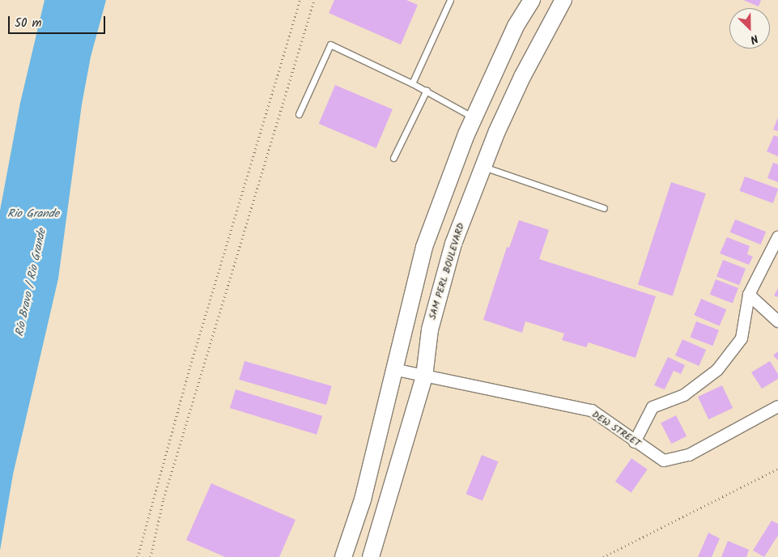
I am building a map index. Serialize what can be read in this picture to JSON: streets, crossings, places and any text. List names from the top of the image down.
{
  "streets": {
    "main road": ["SAM PERL BOULEVARD"],
    "street": ["DEW STREET"]
  },
  "crossings": [
    ["SAM PERL BOULEVARD", "DEW STREET"]
  ],
  "water": ["Rio Grande", "Río Bravo / Rio Grande"],
  "scale_bar": "50 m",
  "north": "bottom right"
}
